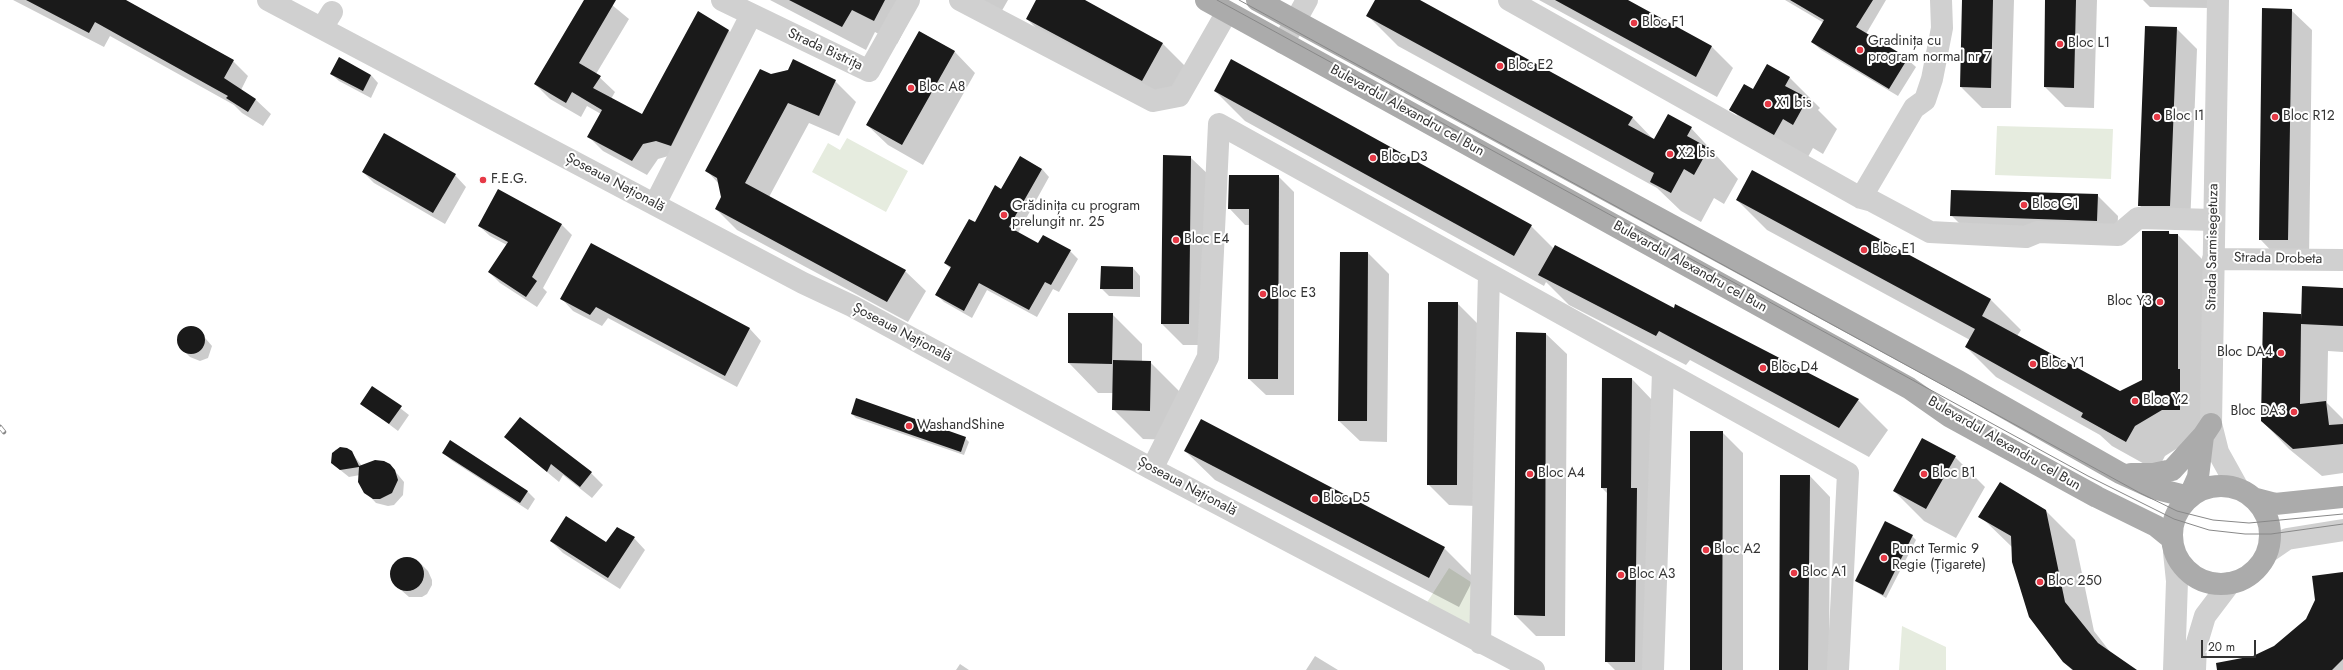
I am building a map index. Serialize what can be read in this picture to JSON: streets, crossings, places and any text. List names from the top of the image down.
{
  "streets": {
    "main road": ["Bulevardul Alexandru cel Bun"],
    "street": [
      "Strada Bistrița",
      "Șoseaua Națională",
      "Strada Sarmisegetuza",
      "Strada Drobeta"
    ]
  },
  "crossings": [
    ["Bulevardul Alexandru cel Bun", "Strada Sarmisegetuza"],
    ["Strada Sarmisegetuza", "Strada Drobeta"]
  ],
  "places": [
    "Bloc F1",
    "Bloc L1",
    "Gradinița cu program normal nr 7",
    "Bloc E2",
    "Bloc A8",
    "X1 bis",
    "Bloc I1",
    "Bloc R12",
    "X2 bis",
    "Bloc D3",
    "F.E.G.",
    "Bloc G1",
    "Grădinița cu program prelungit nr. 25",
    "Bloc E4",
    "Bloc E1",
    "Bloc E3",
    "Bloc Y3",
    "Bloc DA4",
    "Bloc Y1",
    "Bloc D4",
    "Bloc Y2",
    "Bloc DA3",
    "WashandShine",
    "Bloc A4",
    "Bloc B1",
    "Bloc D5",
    "Bloc A2",
    "Punct Termic 9 Regie (Țigarete)",
    "Bloc A1",
    "Bloc A3",
    "Bloc 250"
  ],
  "scale_bar": "20 m"
}
